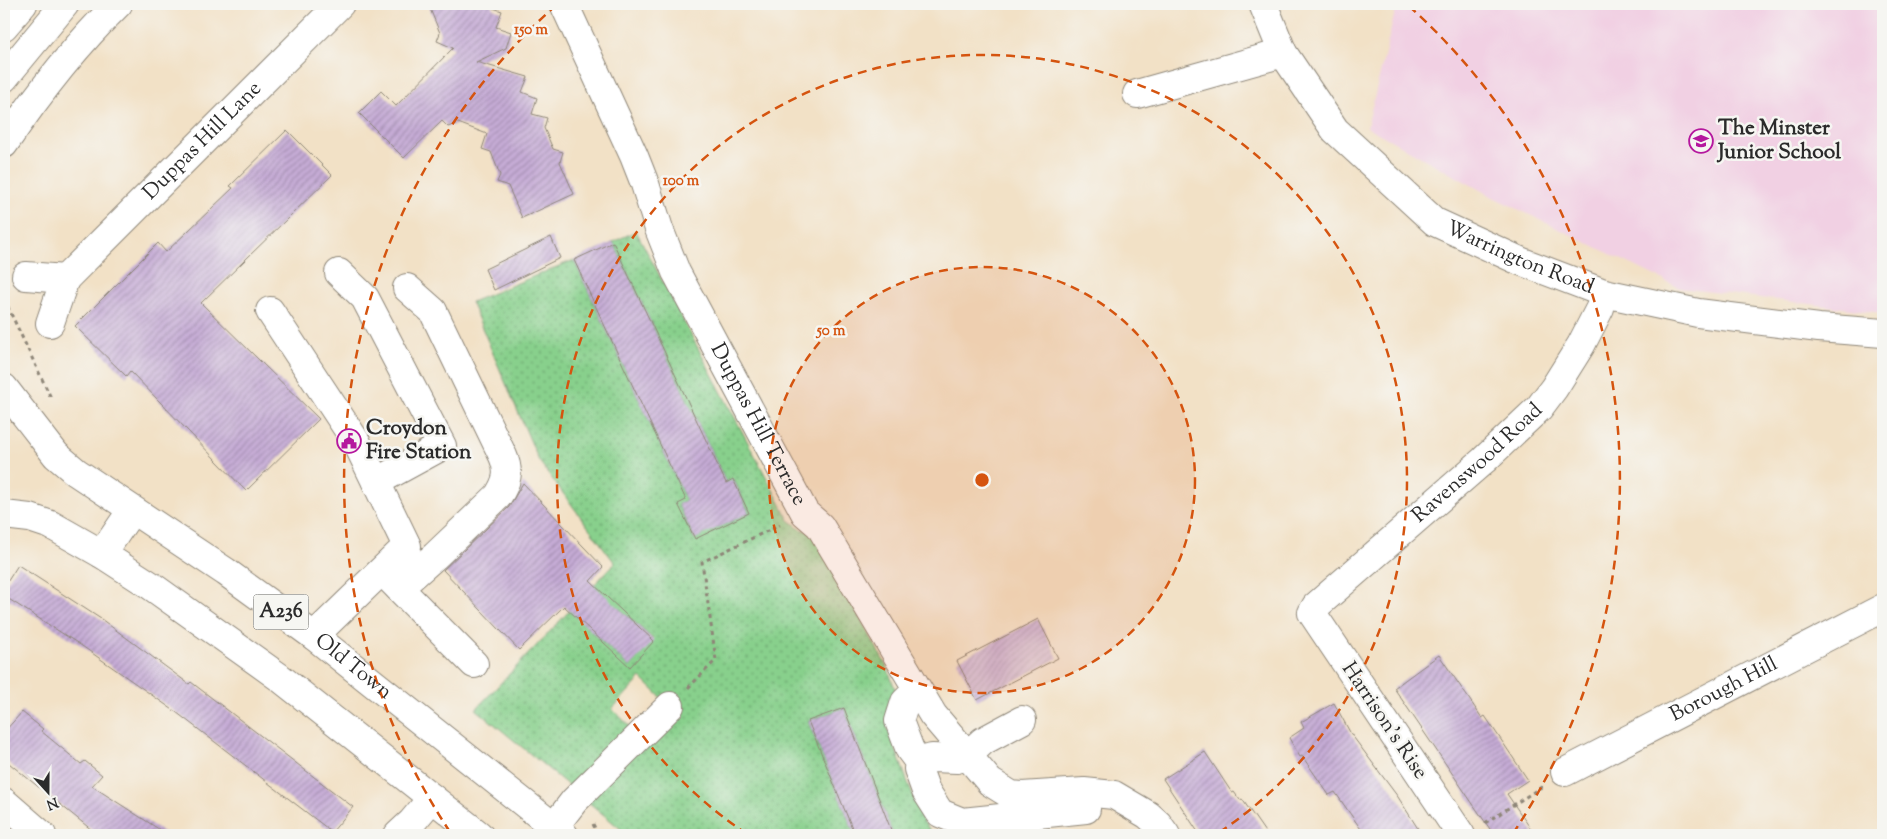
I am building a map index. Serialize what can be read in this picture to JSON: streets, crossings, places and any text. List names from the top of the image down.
{
  "streets": {
    "main road": [
      "Duppas Hill Lane",
      "Warrington Road",
      "Duppas Hill Terrace",
      "Ravenswood Road",
      "A236",
      "Old Town",
      "Borough Hill",
      "Harrison's Rise"
    ]
  },
  "crossings": [
    ["Warrington Road", "Ravenswood Road"],
    ["Ravenswood Road", "Harrison's Rise"]
  ],
  "places": {
    "school or university": ["The Minster Junior School"],
    "public building": ["Croydon Fire Station"]
  },
  "north": "bottom",
  "rings": ["150 m", "100 m", "50 m"]
}
